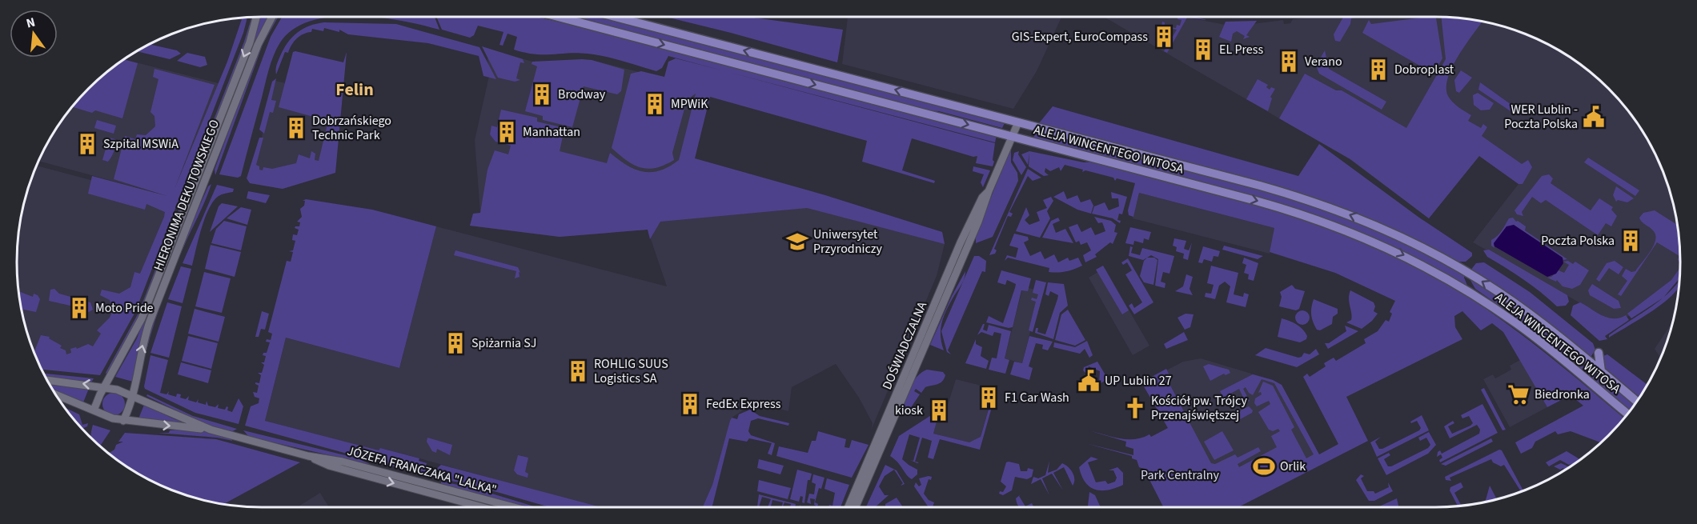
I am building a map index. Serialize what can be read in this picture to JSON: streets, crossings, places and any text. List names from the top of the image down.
{
  "streets": {
    "main road": ["ALEJA WINCENTEGO WITOSA"],
    "street": ["HIERONIMA DEKUTOWSKIEGO", "DOŚWIADCZALNA", "JÓZEFA FRANCZAKA \"LALKA\""]
  },
  "crossings": [
    ["ALEJA WINCENTEGO WITOSA", "DOŚWIADCZALNA"],
    ["HIERONIMA DEKUTOWSKIEGO", "JÓZEFA FRANCZAKA \"LALKA\""]
  ],
  "districts": ["Felin"],
  "parks": ["Park Centralny"],
  "places": {
    "building": [
      "GIS-Expert, EuroCompass",
      "EL Press",
      "Verano",
      "Dobroplast",
      "Brodway",
      "MPWiK",
      "Dobrzańskiego Technic Park",
      "Manhattan",
      "Szpital MSWiA",
      "Poczta Polska",
      "Moto Pride",
      "Spiżarnia SJ",
      "ROHLIG SUUS Logistics SA",
      "F1 Car Wash",
      "FedEx Express",
      "kiosk"
    ],
    "public building": ["WER Lublin - Poczta Polska", "UP Lublin 27"],
    "school or university": ["Uniwersytet Przyrodniczy"],
    "supermarket": ["Biedronka"],
    "church": ["Kościół pw. Trójcy Przenajświętszej"],
    "sports": ["Orlik"]
  },
  "north": "top"
}
